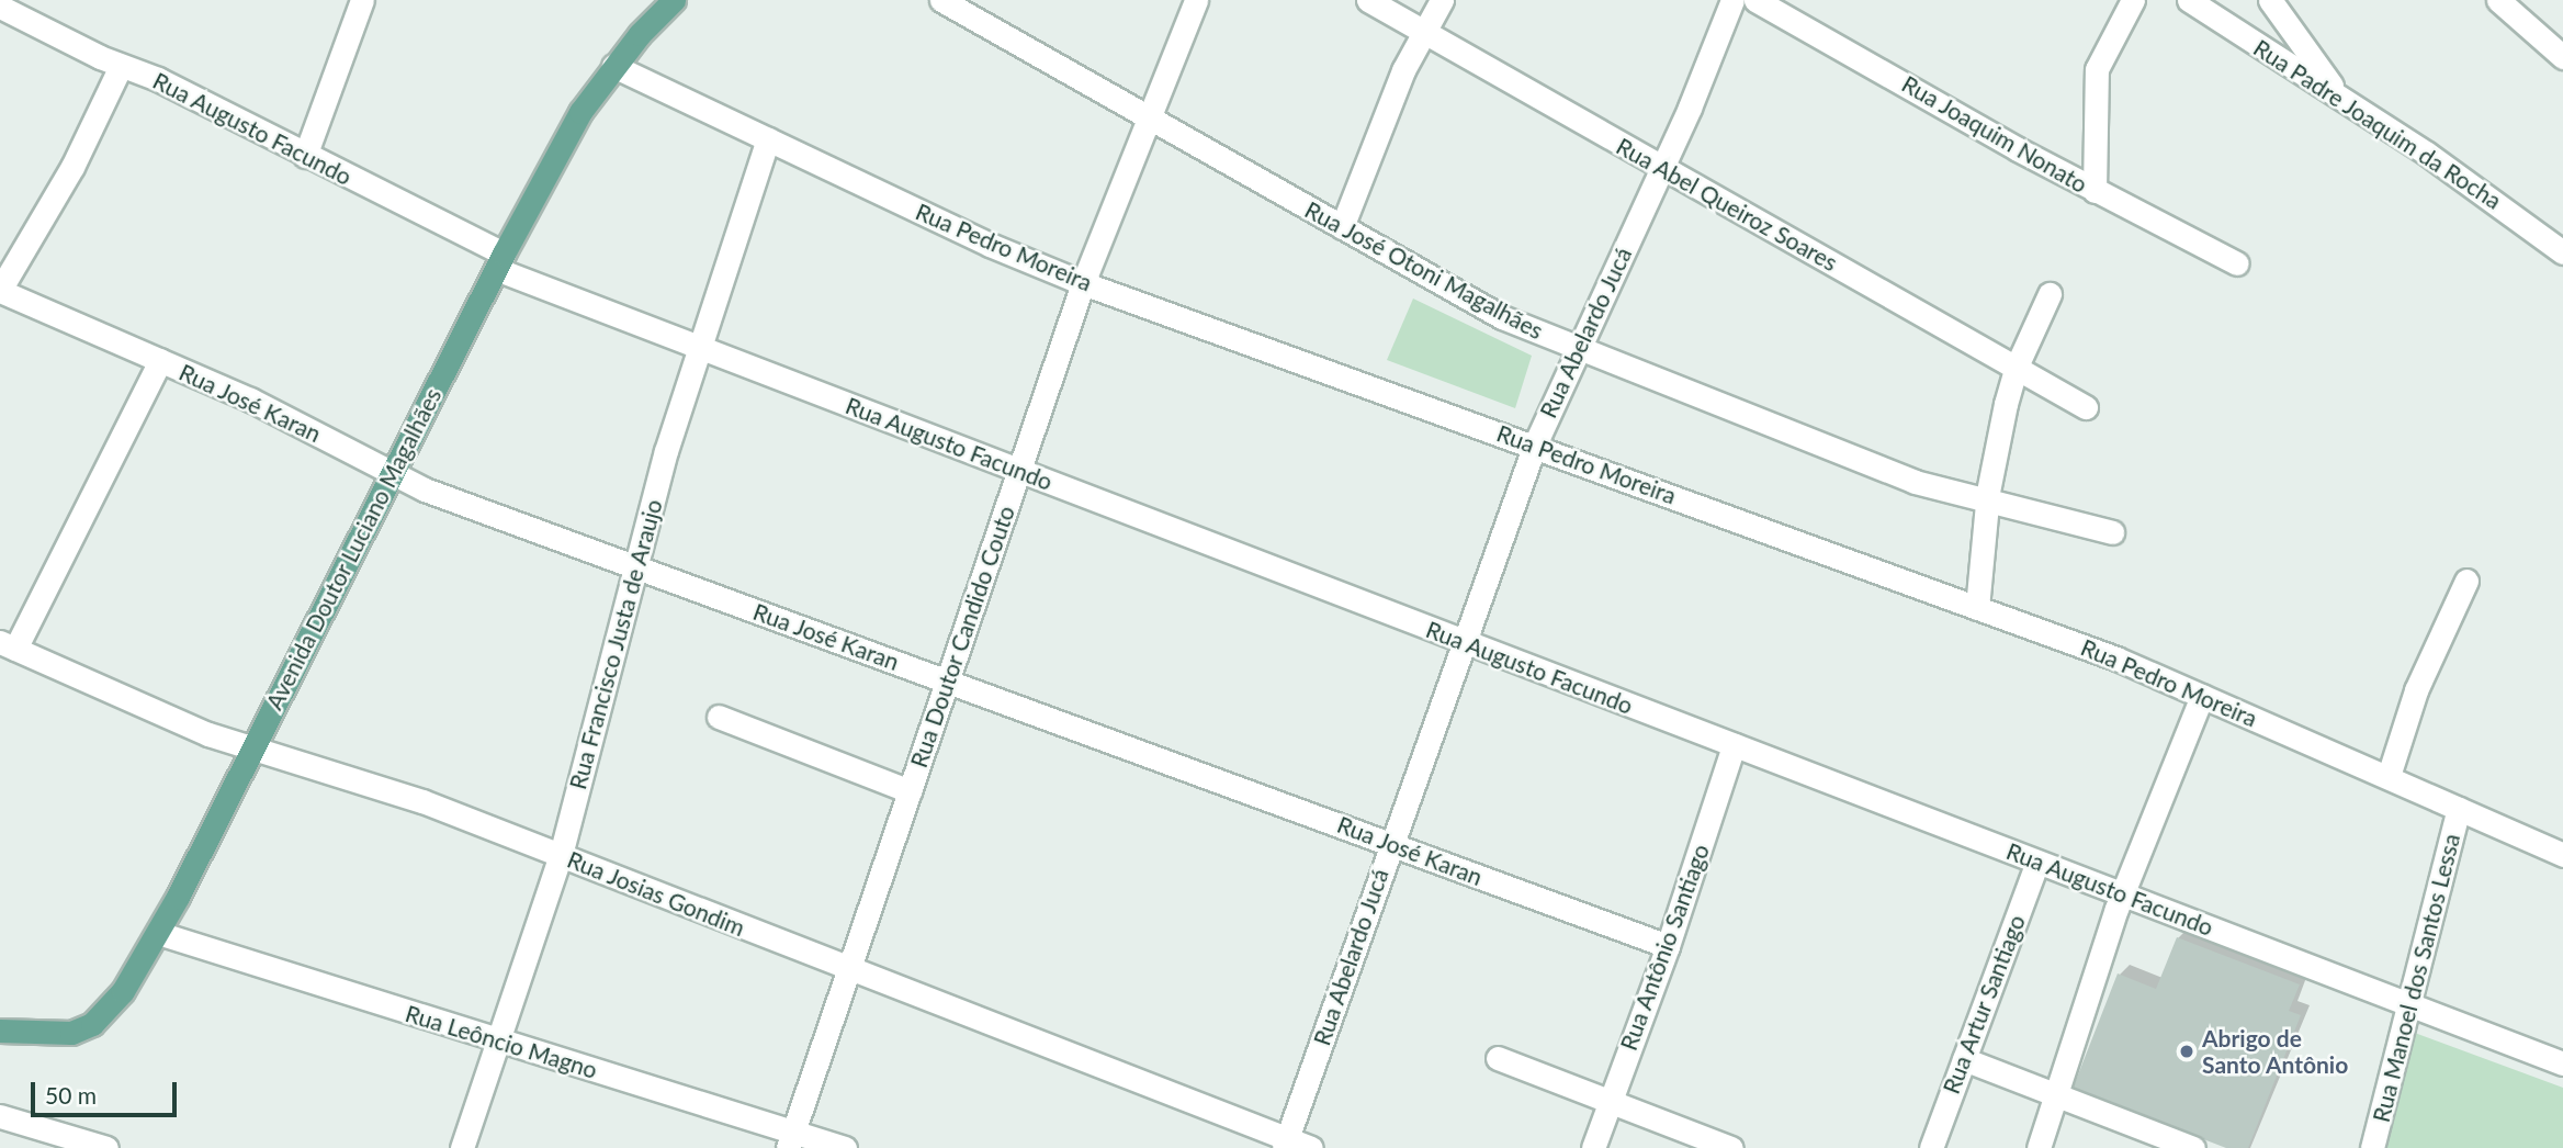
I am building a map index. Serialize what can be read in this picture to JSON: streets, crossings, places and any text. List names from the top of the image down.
{
  "streets": {
    "main road": ["Avenida Doutor Luciano Magalhães"],
    "street": [
      "Rua Padre Joaquim da Rocha",
      "Rua Augusto Facundo",
      "Rua Joaquim Nonato",
      "Rua Abel Queiroz Soares",
      "Rua Pedro Moreira",
      "Rua José Otoni Magalhães",
      "Rua Abelardo Jucá",
      "Rua José Karan",
      "Rua Doutor Candido Couto",
      "Rua Francisco Justa de Araujo",
      "Rua Josias Gondim",
      "Rua Antônio Santiago",
      "Rua Manoel dos Santos Lessa",
      "Rua Artur Santiago",
      "Rua Leôncio Magno"
    ]
  },
  "crossings": [
    ["Rua Augusto Facundo", "Rua Abelardo Jucá"],
    ["Rua Augusto Facundo", "Avenida Doutor Luciano Magalhães"],
    ["Rua Augusto Facundo", "Rua Doutor Candido Couto"],
    ["Rua Augusto Facundo", "Rua Francisco Justa de Araujo"],
    ["Rua Augusto Facundo", "Rua Antônio Santiago"],
    ["Rua Augusto Facundo", "Rua Manoel dos Santos Lessa"],
    ["Rua Augusto Facundo", "Rua Artur Santiago"],
    ["Rua Abel Queiroz Soares", "Rua Abelardo Jucá"],
    ["Rua Pedro Moreira", "Rua Abelardo Jucá"],
    ["Rua Pedro Moreira", "Avenida Doutor Luciano Magalhães"],
    ["Rua Pedro Moreira", "Rua Doutor Candido Couto"],
    ["Rua Pedro Moreira", "Rua Francisco Justa de Araujo"],
    ["Rua Pedro Moreira", "Rua Manoel dos Santos Lessa"],
    ["Rua José Otoni Magalhães", "Rua Abelardo Jucá"],
    ["Rua José Otoni Magalhães", "Rua Doutor Candido Couto"],
    ["Rua Abelardo Jucá", "Rua José Karan"],
    ["Rua Abelardo Jucá", "Rua Josias Gondim"],
    ["Rua José Karan", "Avenida Doutor Luciano Magalhães"],
    ["Rua José Karan", "Rua Doutor Candido Couto"],
    ["Rua José Karan", "Rua Francisco Justa de Araujo"],
    ["Rua José Karan", "Rua Antônio Santiago"],
    ["Avenida Doutor Luciano Magalhães", "Rua Josias Gondim"],
    ["Avenida Doutor Luciano Magalhães", "Rua Leôncio Magno"],
    ["Rua Doutor Candido Couto", "Rua Josias Gondim"],
    ["Rua Doutor Candido Couto", "Rua Leôncio Magno"],
    ["Rua Francisco Justa de Araujo", "Rua Josias Gondim"],
    ["Rua Francisco Justa de Araujo", "Rua Leôncio Magno"]
  ],
  "places": ["Abrigo de Santo Antônio"],
  "scale_bar": "50 m"
}
